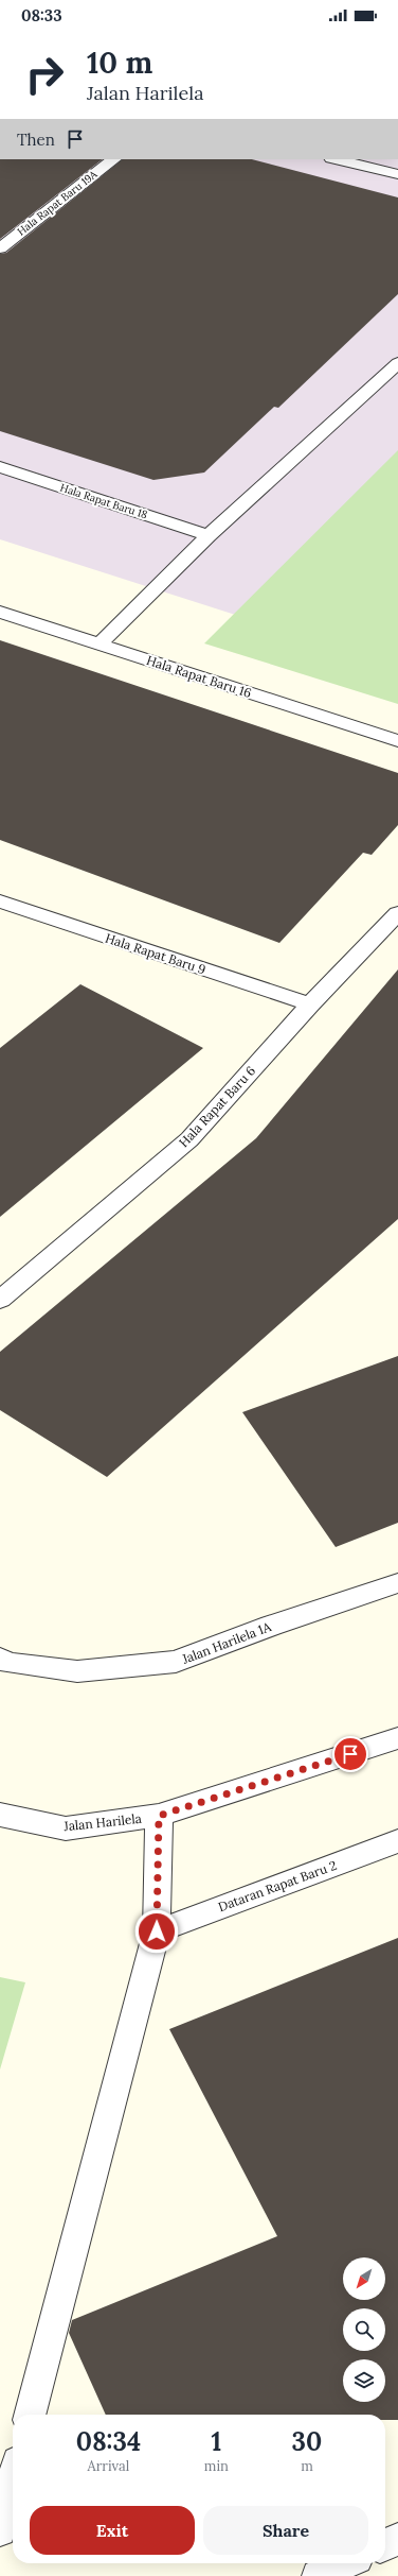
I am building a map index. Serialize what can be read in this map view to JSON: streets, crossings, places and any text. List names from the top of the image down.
{
  "streets": {
    "street": [
      "Hala Rapat Baru 19A",
      "Hala Rapat Baru 18",
      "Hala Rapat Baru 16",
      "Hala Rapat Baru 9",
      "Hala Rapat Baru 6",
      "Jalan Harilela 1A",
      "Jalan Harilela",
      "Dataran Rapat Baru 2"
    ]
  },
  "crossings": [
    ["Hala Rapat Baru 9", "Hala Rapat Baru 6"]
  ],
  "north": "bottom left",
  "page": {
    "status": "08:33",
    "turn": ["10 m", "Jalan Harilela"],
    "then": "Then",
    "eta": [
      "08:34",
      "Arrival",
      "1",
      "min",
      "30",
      "m"
    ],
    "buttons": ["Exit", "Share"]
  }
}
